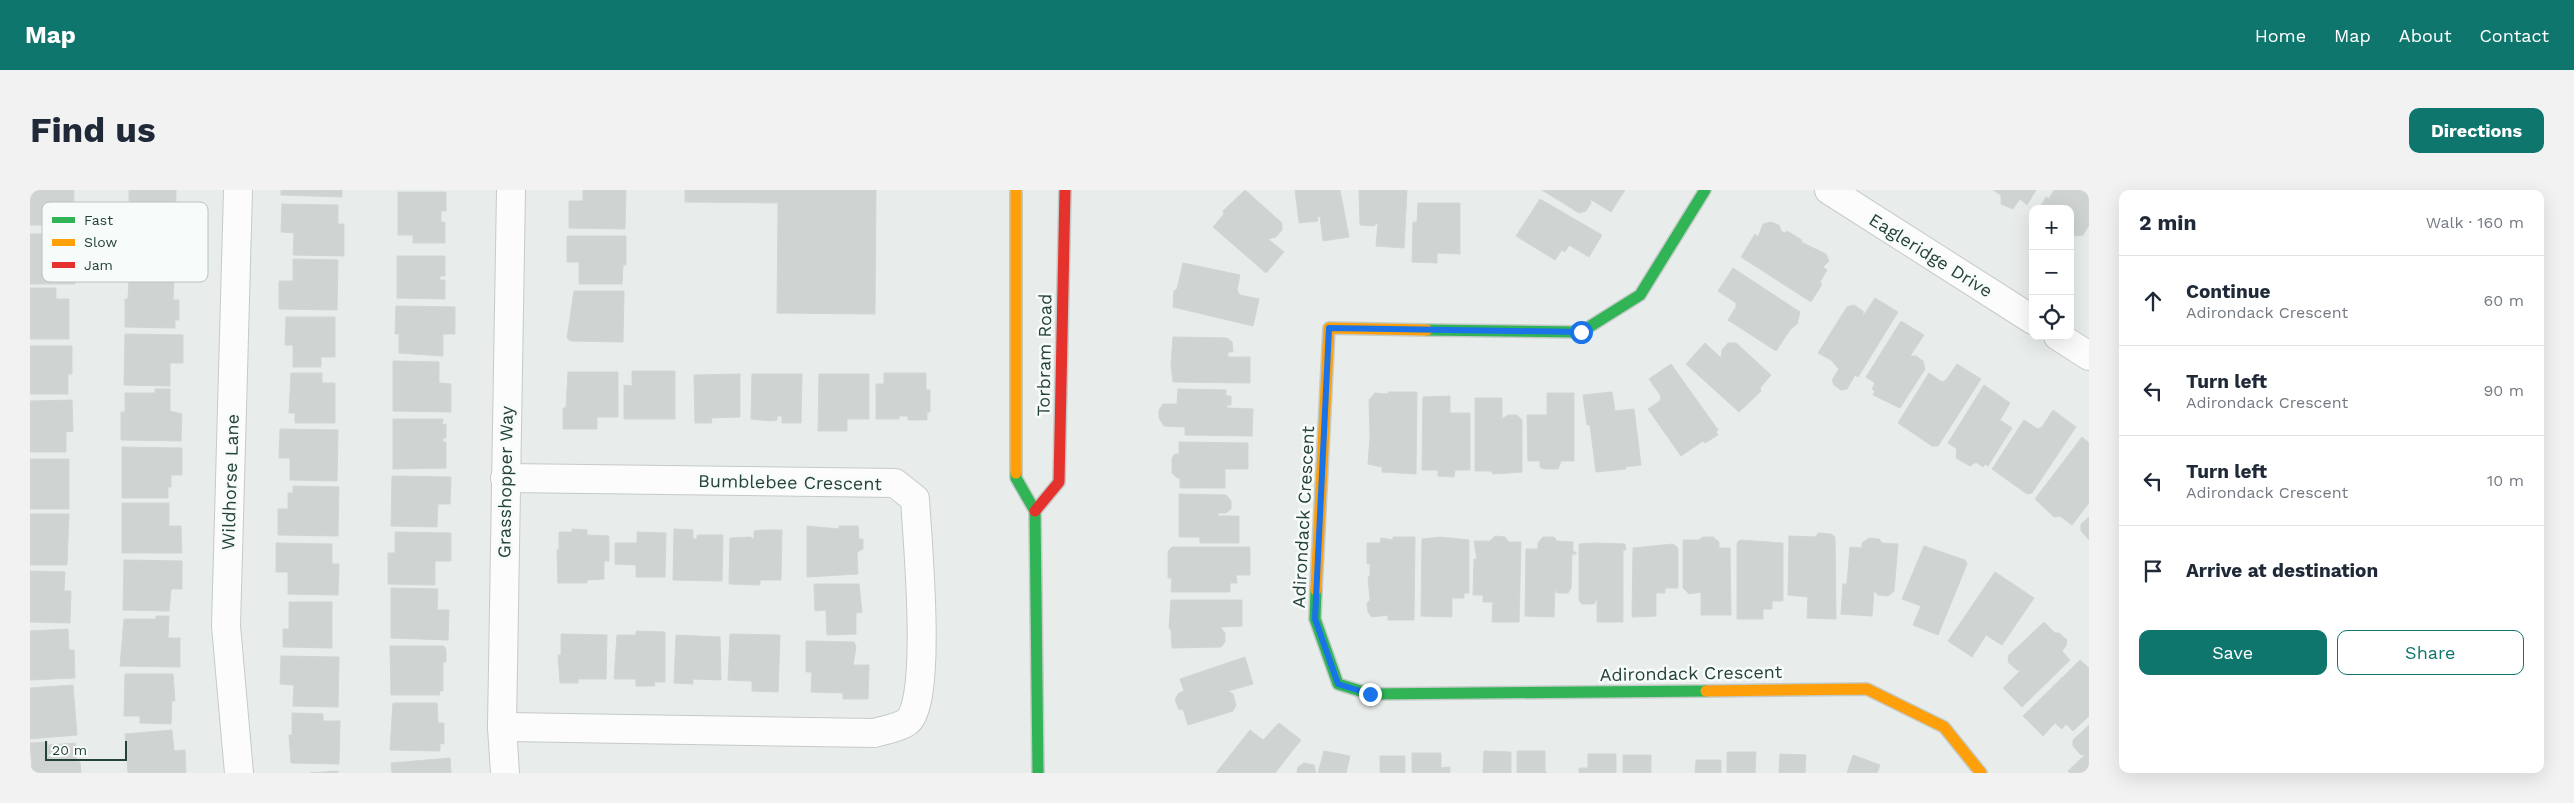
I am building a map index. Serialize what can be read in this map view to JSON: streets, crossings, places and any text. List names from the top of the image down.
{
  "streets": {
    "street": [
      "Eagleridge Drive",
      "Torbram Road",
      "Wildhorse Lane",
      "Grasshopper Way",
      "Bumblebee Crescent",
      "Adirondack Crescent"
    ]
  },
  "crossings": [
    ["Grasshopper Way", "Bumblebee Crescent"]
  ],
  "legend": ["Fast", "Slow", "Jam"],
  "scale_bar": "20 m",
  "page": {
    "header": "Map",
    "nav": [
      "Home",
      "Map",
      "About",
      "Contact"
    ],
    "buttons": [
      "Directions",
      ["Save", "Share"]
    ],
    "title": "Find us",
    "heading": ["2 min", "Walk · 160 m"],
    "map_buttons": ["+", "−"],
    "list": [
      ["Continue", "Adirondack Crescent", "60 m"],
      ["Turn left", "Adirondack Crescent", "90 m"],
      ["Turn left", "Adirondack Crescent", "10 m"],
      "Arrive at destination"
    ],
    "scale": "20 m"
  }
}
